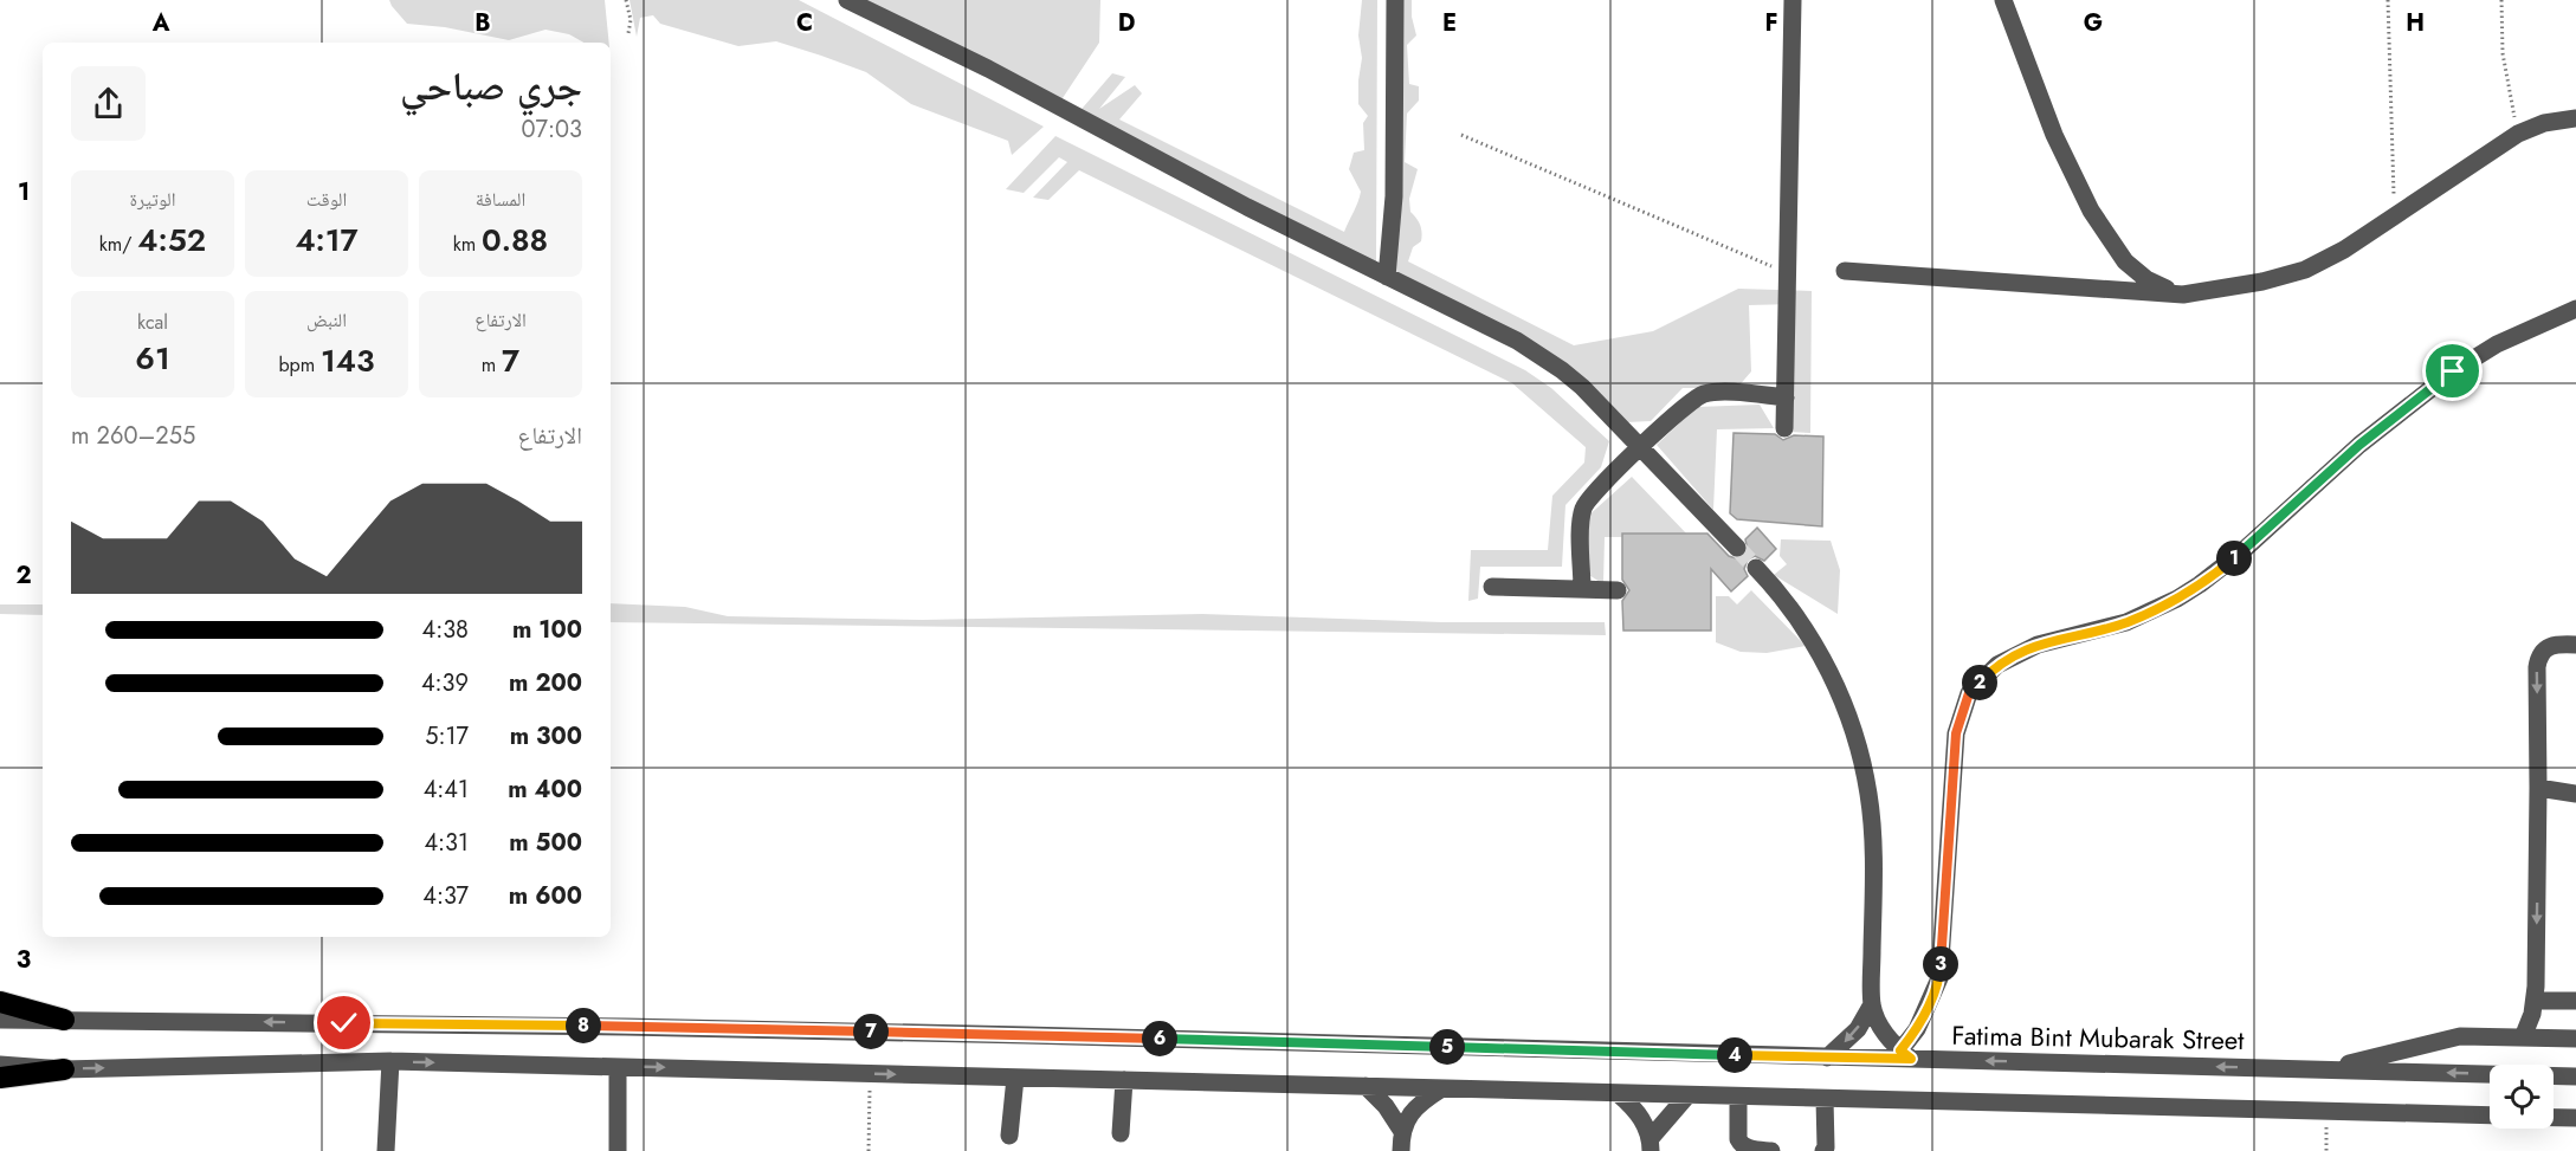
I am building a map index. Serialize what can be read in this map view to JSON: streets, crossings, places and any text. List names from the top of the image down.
{
  "streets": {
    "street": ["Fatima Bint Mubarak Street"]
  },
  "page": {
    "heading": ["جري صباحي", "07:03"],
    "stats": [
      ["المسافة", "0.88 km"],
      ["الوقت", "4:17"],
      ["الوتيرة", "4:52 /km"],
      ["الارتفاع", "7 m"],
      ["النبض", "143 bpm"],
      ["kcal", "61"]
    ],
    "chart": ["الارتفاع", "255–260 m"],
    "pins": [
      "1",
      "2",
      "3",
      "8",
      "7",
      "6",
      "5",
      "4"
    ],
    "list": [
      {
        "name": "100 m",
        "note": "4:38"
      },
      {
        "name": "200 m",
        "note": "4:39"
      },
      {
        "name": "300 m",
        "note": "5:17"
      },
      {
        "name": "400 m",
        "note": "4:41"
      },
      {
        "name": "500 m",
        "note": "4:31"
      },
      {
        "name": "600 m",
        "note": "4:37"
      }
    ]
  },
  "grid": {
    "columns": [
      "A",
      "B",
      "C",
      "D",
      "E",
      "F",
      "G",
      "H"
    ],
    "rows": ["1", "2", "3"]
  }
}
